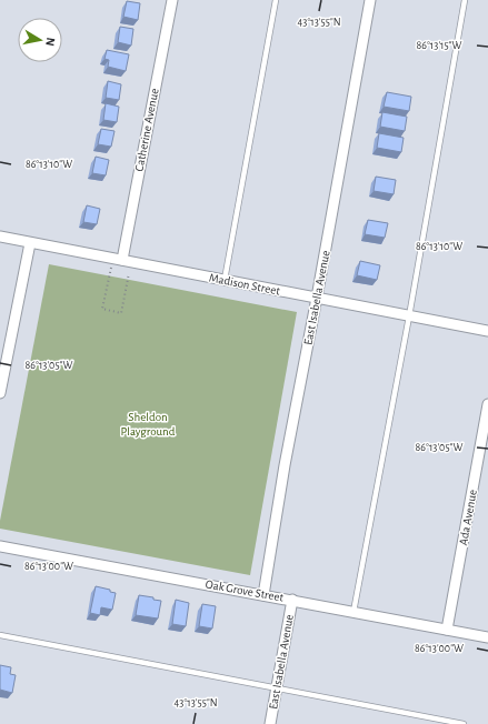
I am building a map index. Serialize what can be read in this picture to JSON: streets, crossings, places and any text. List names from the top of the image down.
{
  "streets": {
    "street": [
      "Catherine Avenue",
      "Madison Street",
      "East Isabella Avenue",
      "Ada Avenue",
      "Oak Grove Street"
    ]
  },
  "crossings": [
    ["Catherine Avenue", "Madison Street"],
    ["Madison Street", "East Isabella Avenue"],
    ["East Isabella Avenue", "Oak Grove Street"],
    ["Ada Avenue", "Oak Grove Street"]
  ],
  "parks": ["Sheldon Playground"],
  "north": "right",
  "coordinates": [
    "43°13'55\"N",
    "86°13'15\"W",
    "86°13'10\"W",
    "86°13'05\"W",
    "86°13'00\"W"
  ]
}
